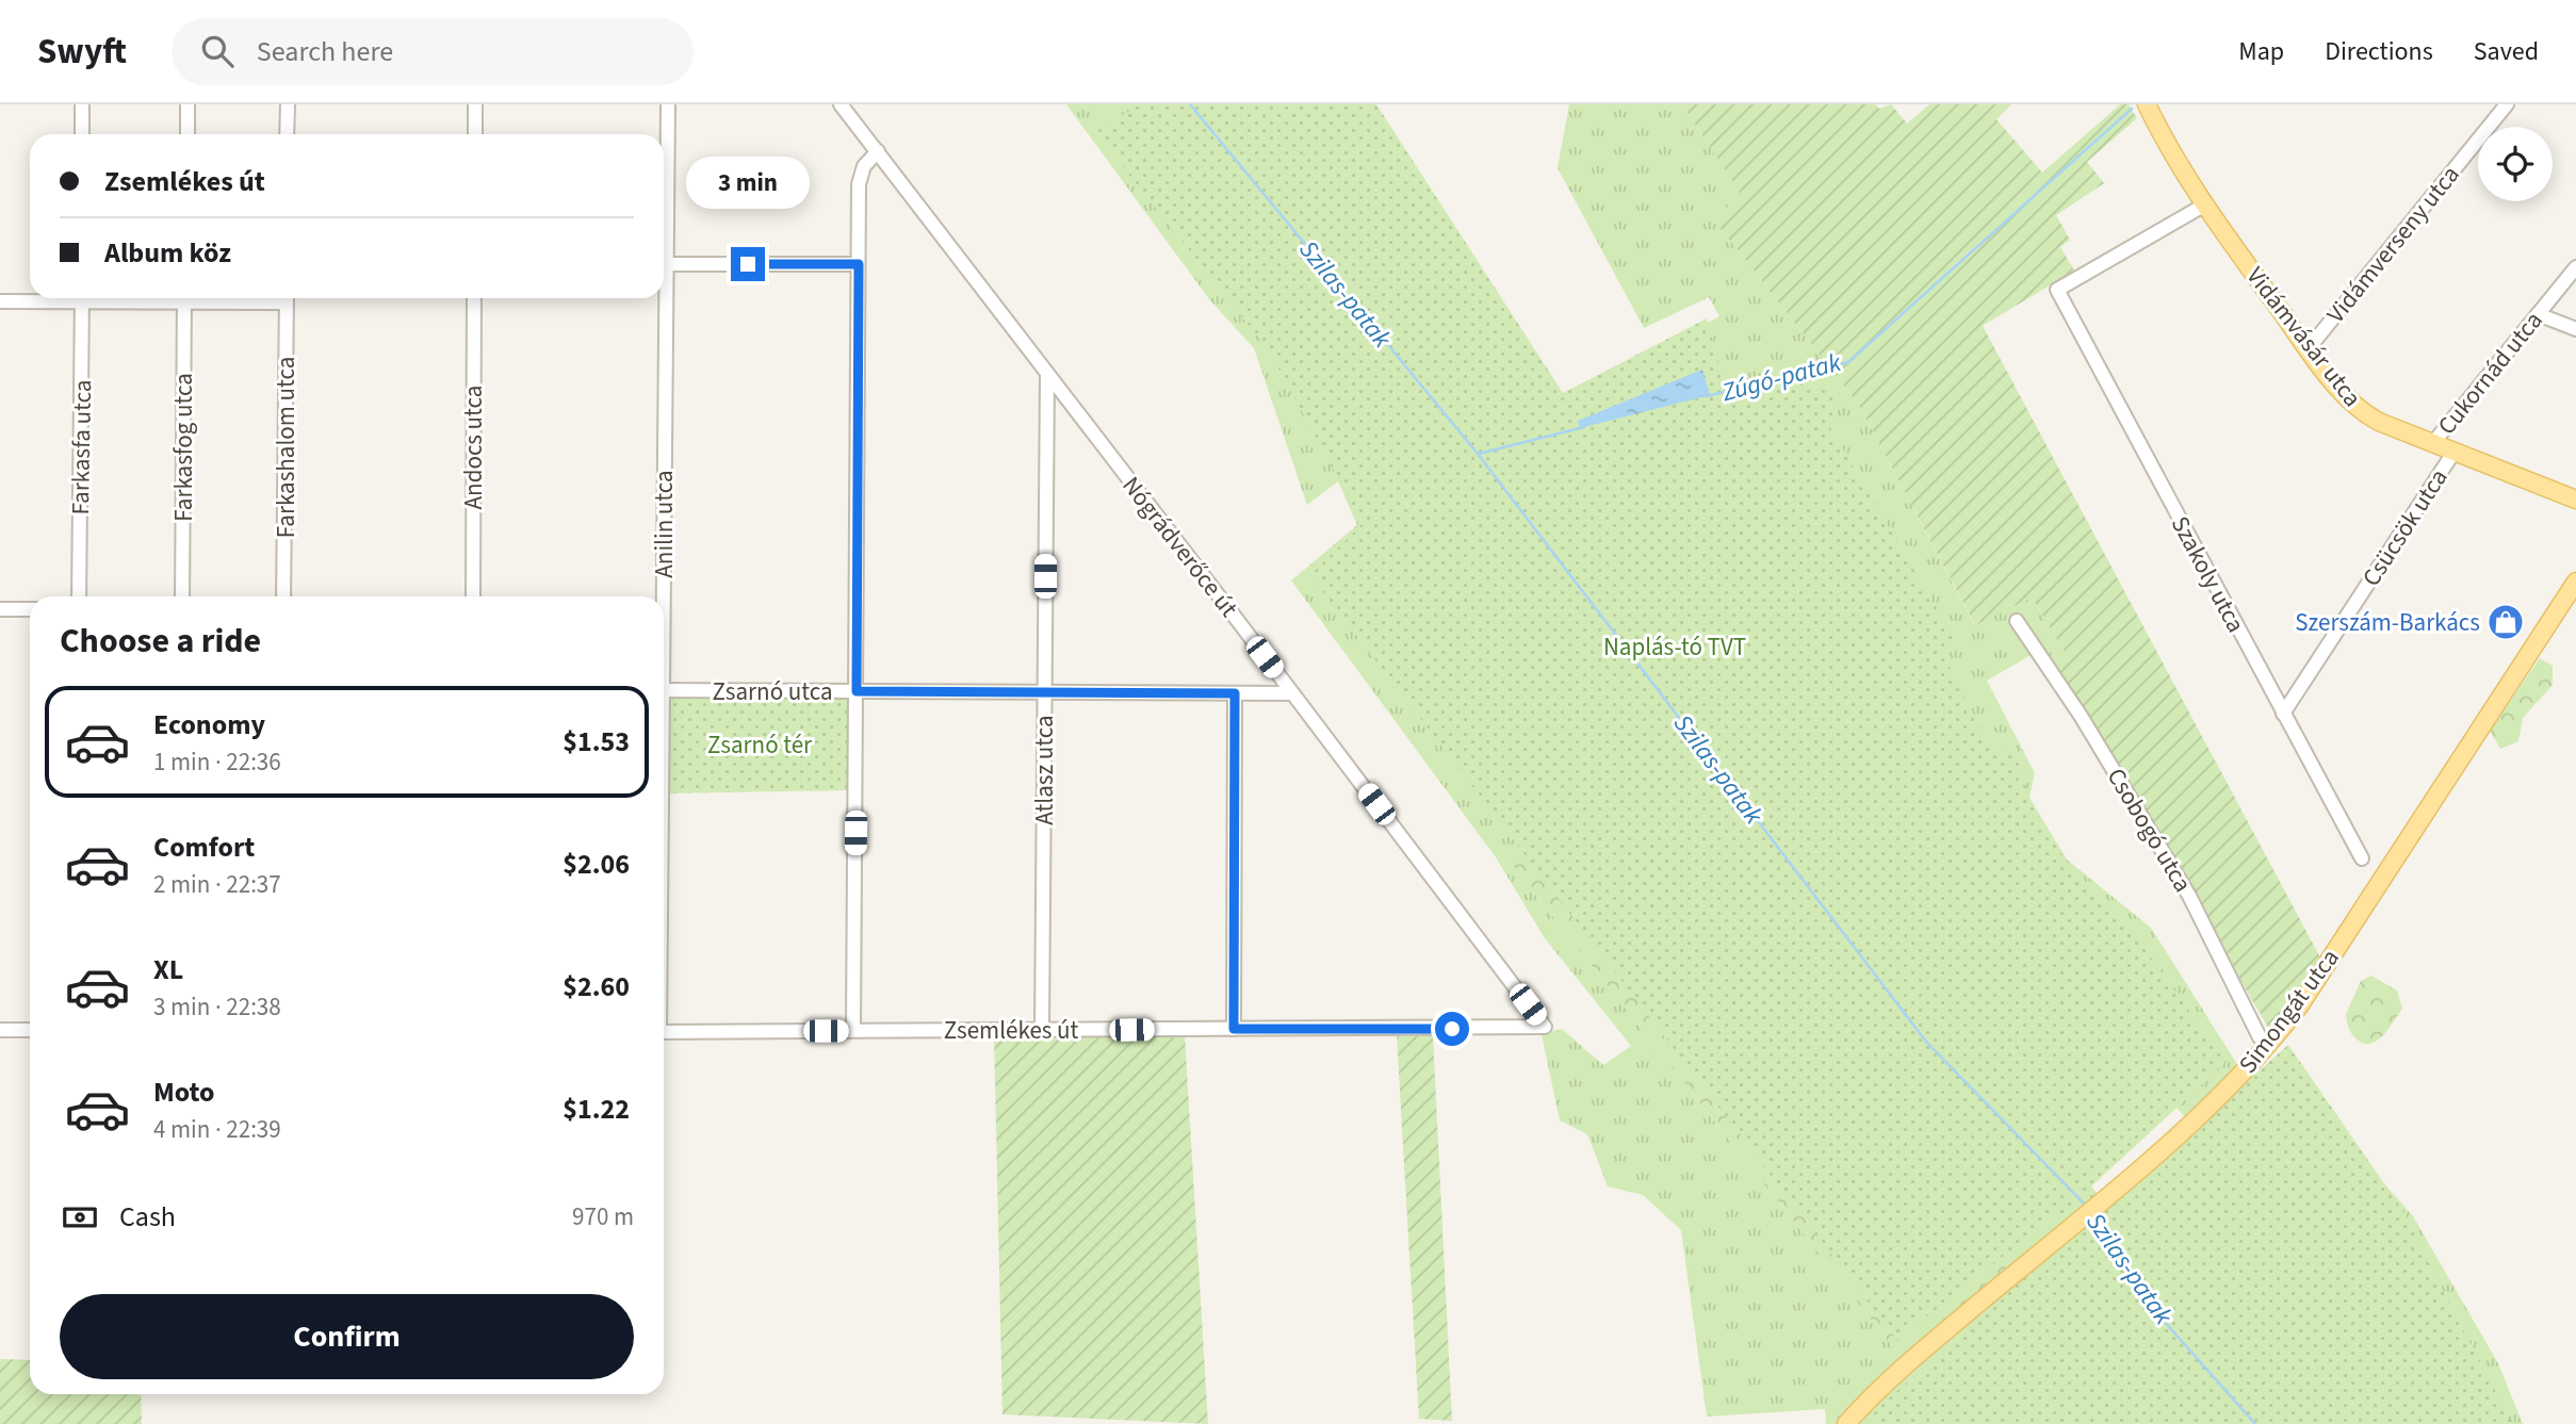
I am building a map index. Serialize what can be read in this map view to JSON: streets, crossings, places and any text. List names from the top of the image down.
{
  "streets": {
    "main road": ["Vidámvásár utca", "Simongát utca"],
    "street": [
      "Vidámverseny utca",
      "Cukornád utca",
      "Farkasfa utca",
      "Farkasfog utca",
      "Farkashalom utca",
      "Andocs utca",
      "Anilin utca",
      "Csücsök utca",
      "Nógrádverőce út",
      "Szakoly utca",
      "Zsarnó utca",
      "Atlasz utca",
      "Csobogó utca",
      "Zsemlékes út"
    ]
  },
  "crossings": [
    ["Vidámverseny utca", "Vidámvásár utca"],
    ["Vidámvásár utca", "Cukornád utca"],
    ["Vidámvásár utca", "Csücsök utca"],
    ["Vidámvásár utca", "Szakoly utca"],
    ["Csücsök utca", "Szakoly utca"],
    ["Nógrádverőce út", "Zsarnó utca"],
    ["Nógrádverőce út", "Atlasz utca"],
    ["Nógrádverőce út", "Zsemlékes út"],
    ["Zsarnó utca", "Atlasz utca"],
    ["Atlasz utca", "Zsemlékes út"],
    ["Csobogó utca", "Simongát utca"]
  ],
  "water": ["Szilas-patak", "Zúgó-patak"],
  "parks": ["Naplás-tó TVT", "Zsarnó tér"],
  "places": {
    "shop": ["Szerszám-Barkács"]
  },
  "page": {
    "header": "Swyft",
    "search": "Search here",
    "nav": ["Map", "Directions", "Saved"],
    "banner": ["Zsemlékes út", "Album köz"],
    "bubble": "3 min",
    "heading": "Choose a ride",
    "list": [
      {
        "name": "Economy",
        "note": "1 min · 22:36",
        "value": "$1.53"
      },
      {
        "name": "Comfort",
        "note": "2 min · 22:37",
        "value": "$2.06"
      },
      {
        "name": "XL",
        "note": "3 min · 22:38",
        "value": "$2.60"
      },
      {
        "name": "Moto",
        "note": "4 min · 22:39",
        "value": "$1.22"
      }
    ],
    "pay": ["Cash", "970 m"],
    "buttons": "Confirm"
  }
}
